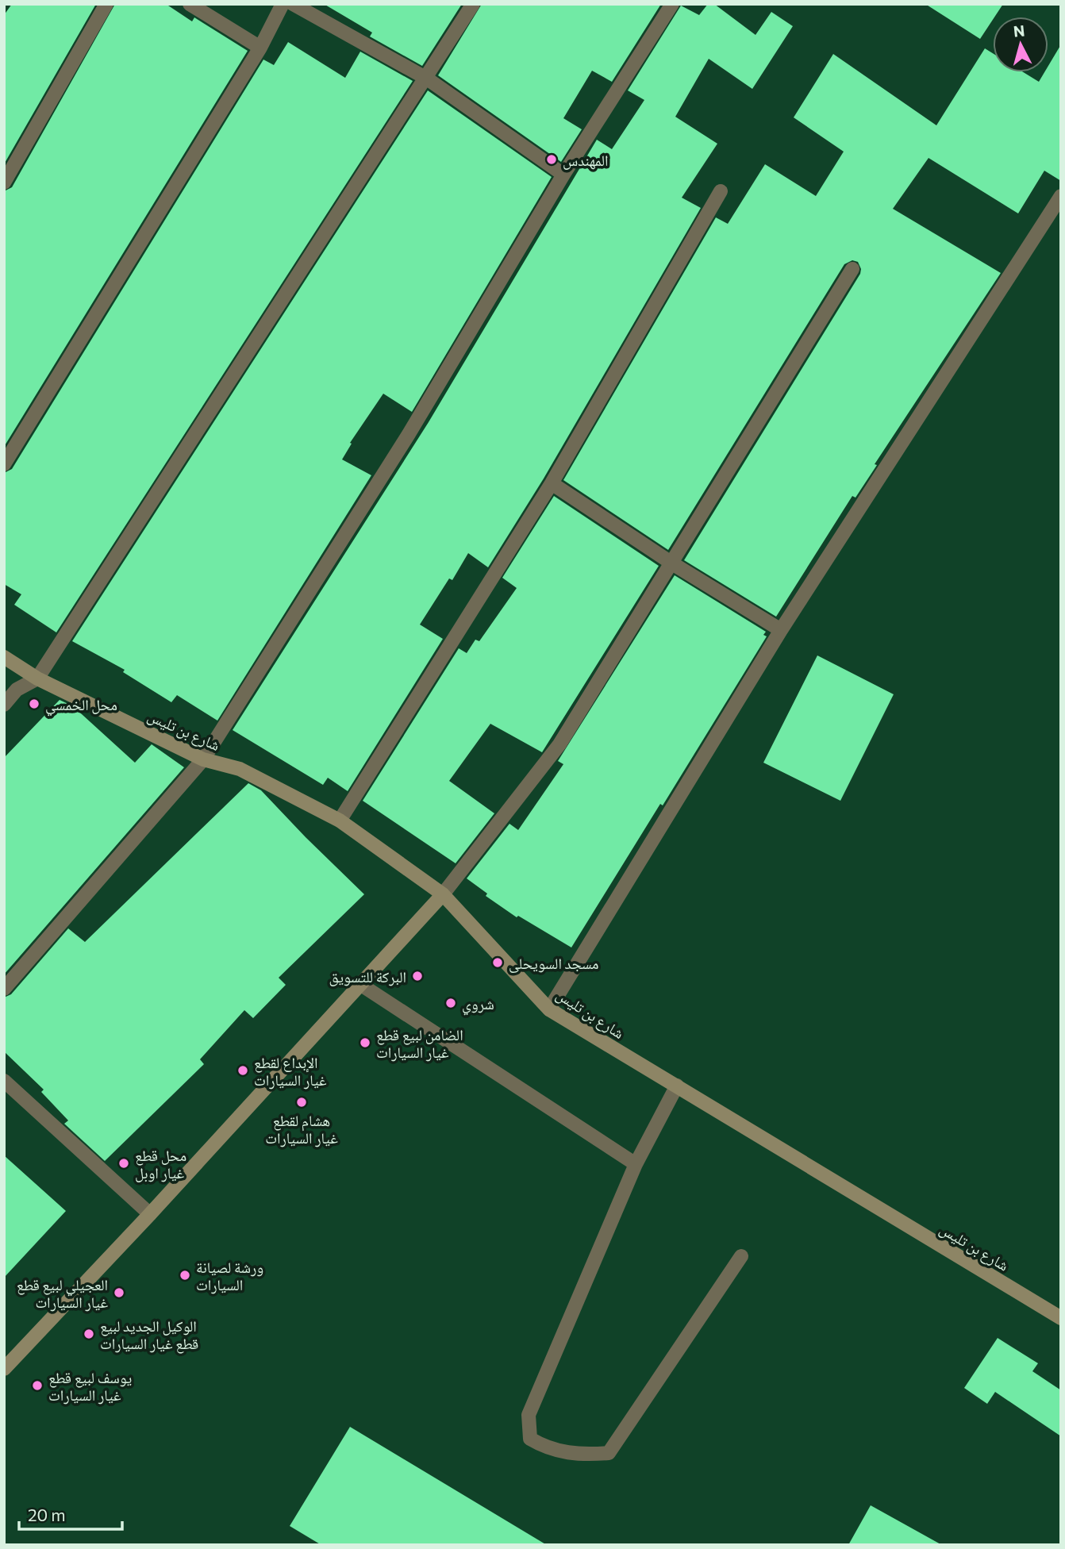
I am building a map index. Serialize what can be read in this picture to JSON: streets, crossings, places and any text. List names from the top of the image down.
{
  "streets": {
    "street": ["شارع بن تليس"]
  },
  "places": [
    "المهندس",
    "محل الخمسي",
    "مسجد السويحلى",
    "البركة للتسويق",
    "شروي",
    "الضامن لبيع قطع غيار السيارات",
    "الإبداع لقطع غيار السيارات",
    "هشام لقطع غيار السيارات",
    "محل قطع غيار اوبل",
    "ورشة لصيانة السيارات",
    "العجيلي لبيع قطع غيار السيارات",
    "الوكيل الجديد لبيع قطع غيار السيارات",
    "يوسف لبيع قطع غيار السيارات"
  ],
  "scale_bar": "20 m",
  "north": "top"
}
